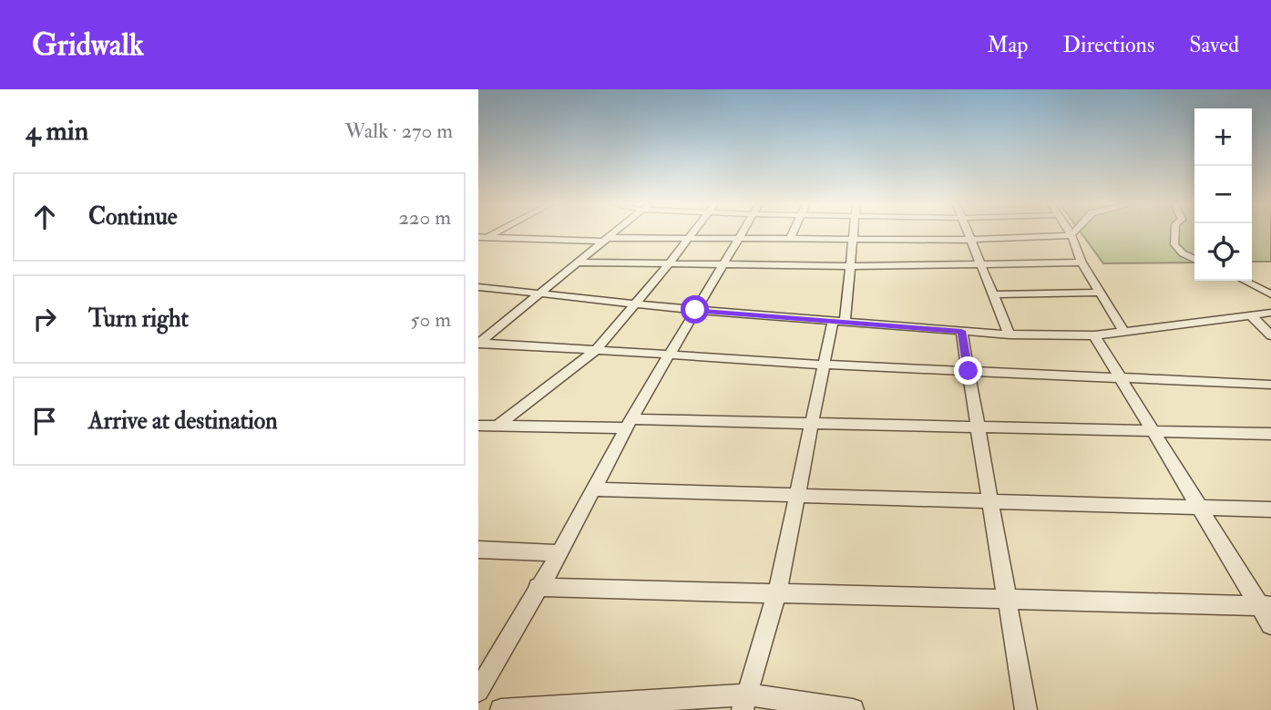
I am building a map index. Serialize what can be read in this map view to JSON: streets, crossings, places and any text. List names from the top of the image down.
{
  "page": {
    "header": "Gridwalk",
    "nav": ["Map", "Directions", "Saved"],
    "heading": ["4 min", "Walk · 270 m"],
    "map_buttons": ["+", "−"],
    "list": [
      ["Continue", "220 m"],
      ["Turn right", "50 m"],
      "Arrive at destination"
    ]
  }
}
